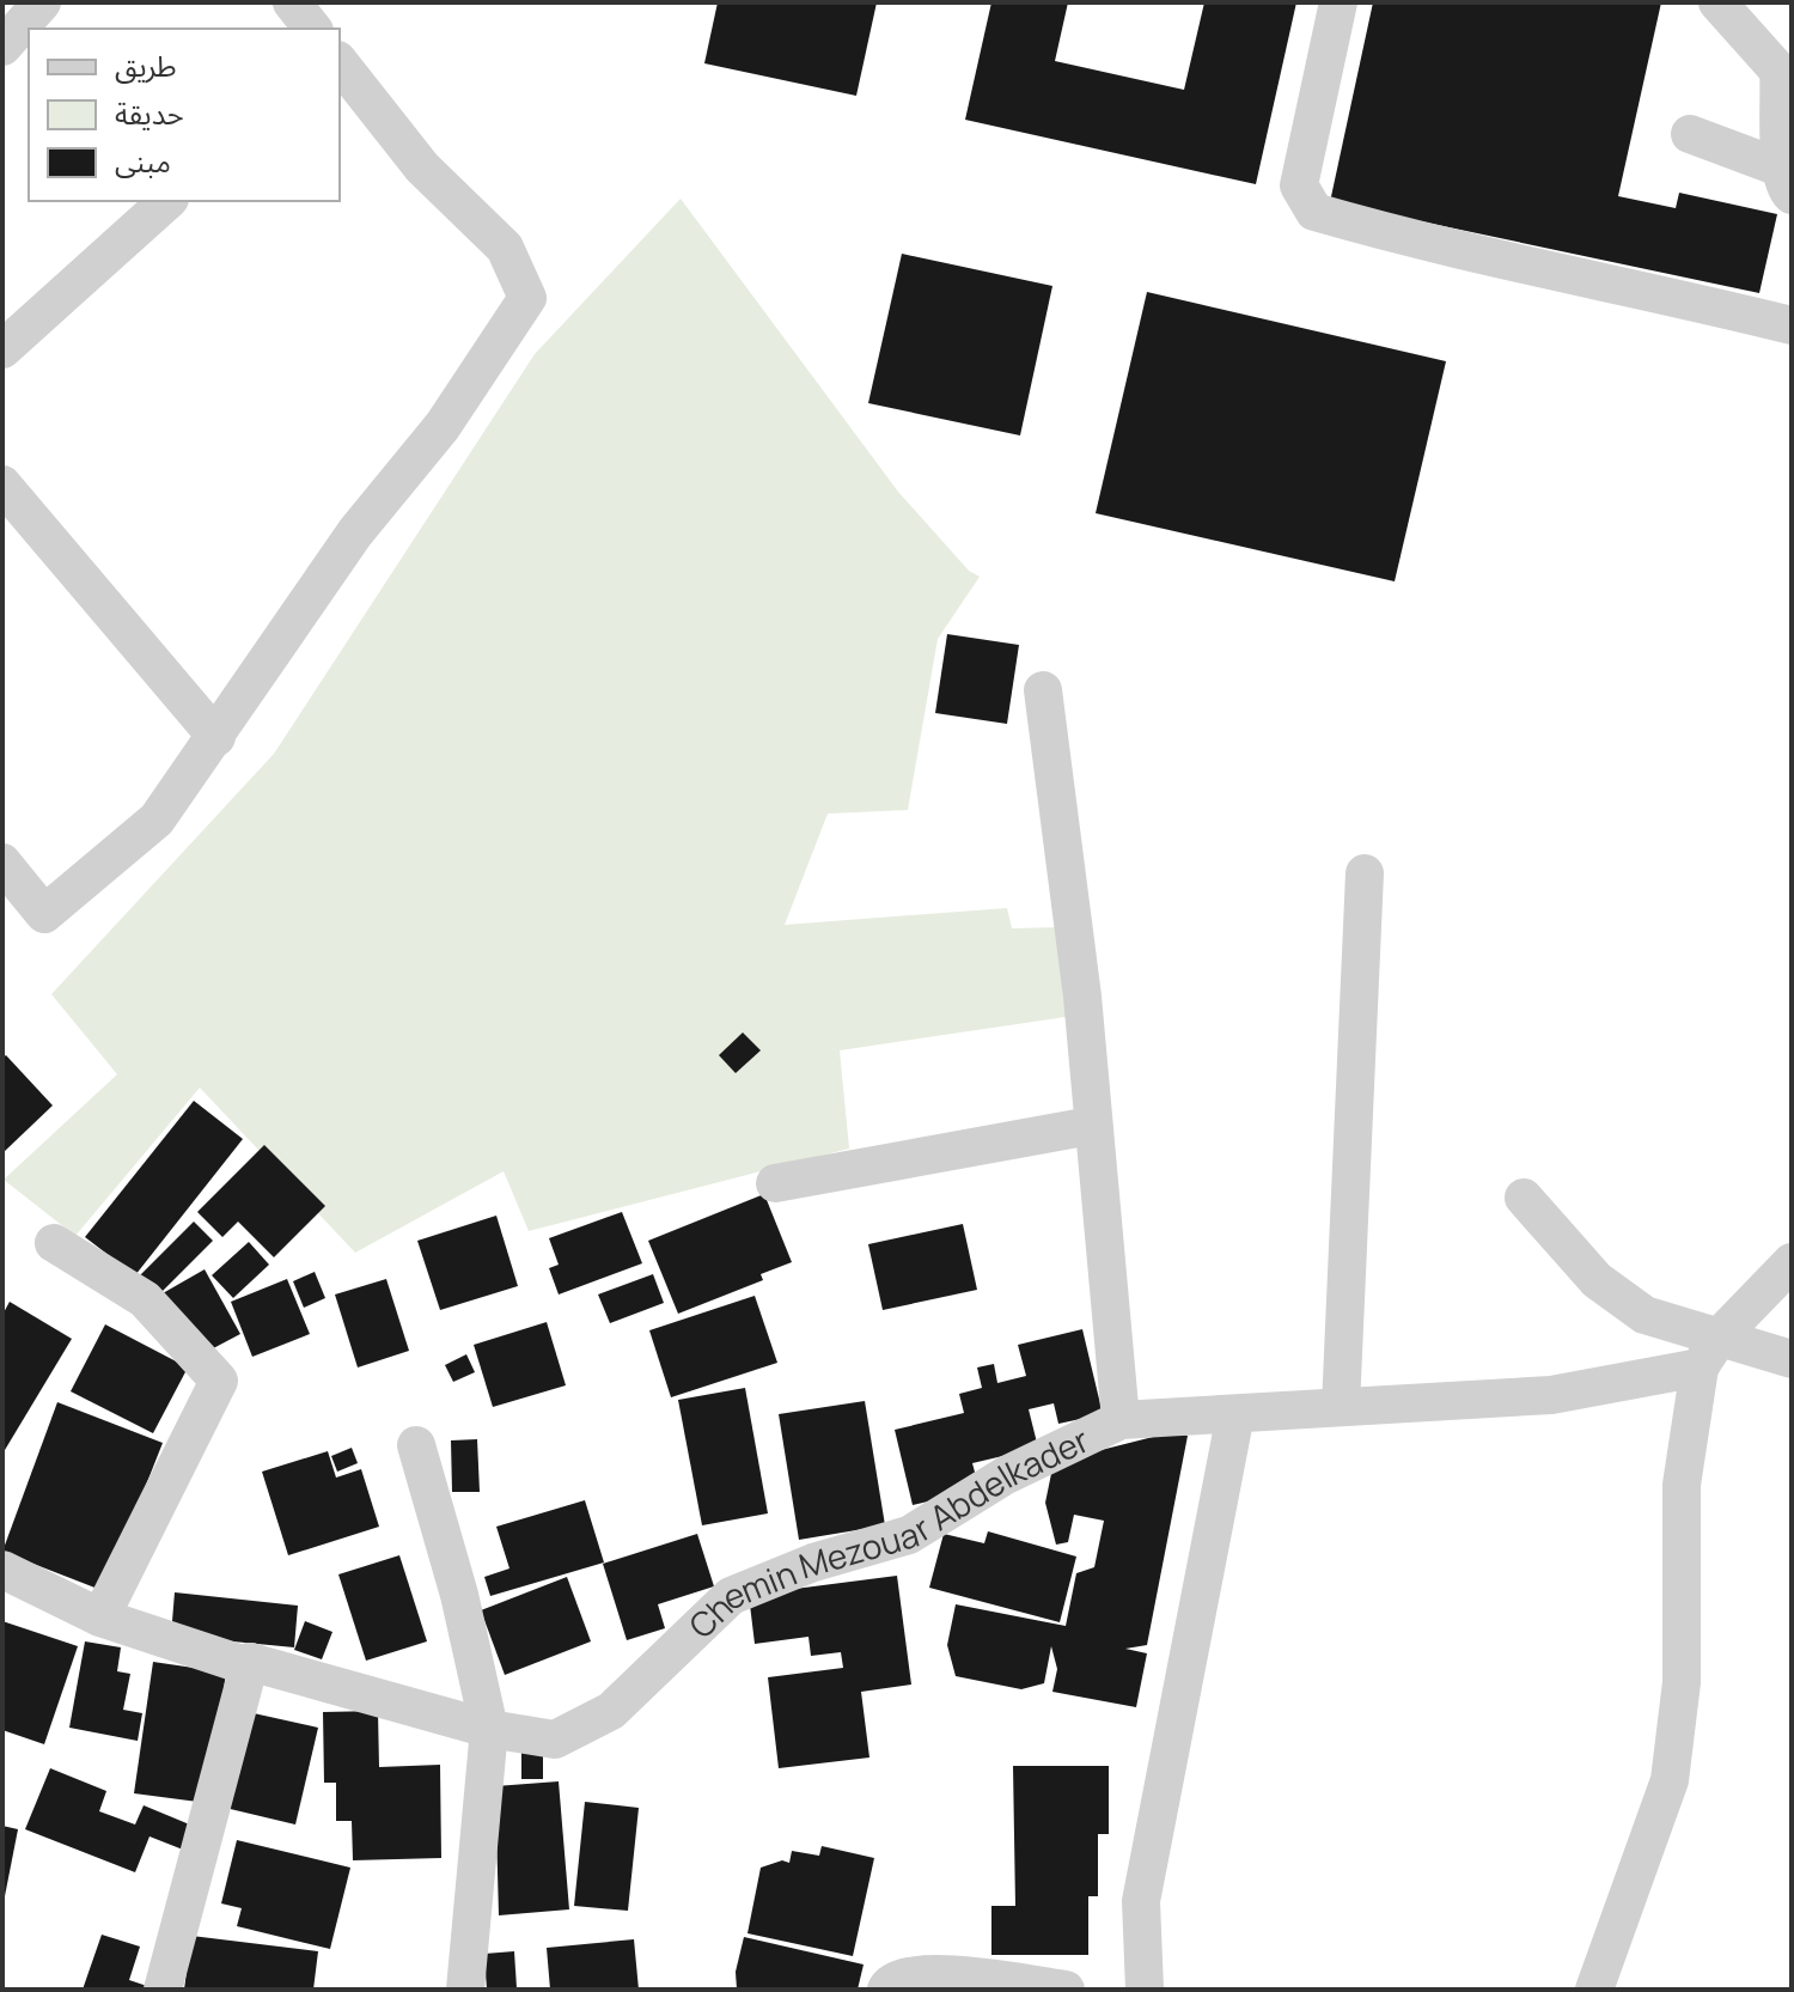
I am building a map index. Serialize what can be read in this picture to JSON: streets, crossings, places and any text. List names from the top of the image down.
{
  "streets": {
    "street": ["Chemin Mezouar Abdelkader"]
  },
  "legend": ["طريق", "حديقة", "مبنى"]
}
